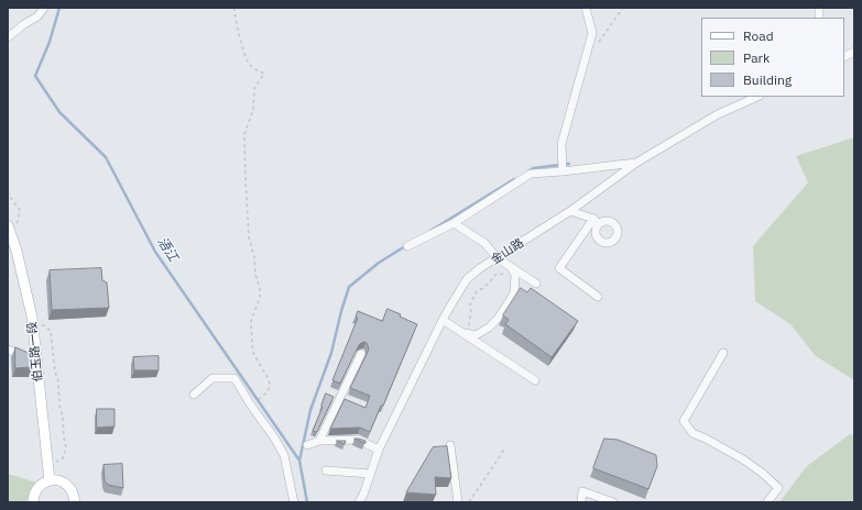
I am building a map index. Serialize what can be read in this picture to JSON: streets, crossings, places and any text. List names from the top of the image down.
{
  "streets": {
    "main road": ["伯玉路一段"],
    "street": ["金山路"]
  },
  "water": ["浯江"],
  "legend": ["Road", "Park", "Building"]
}
